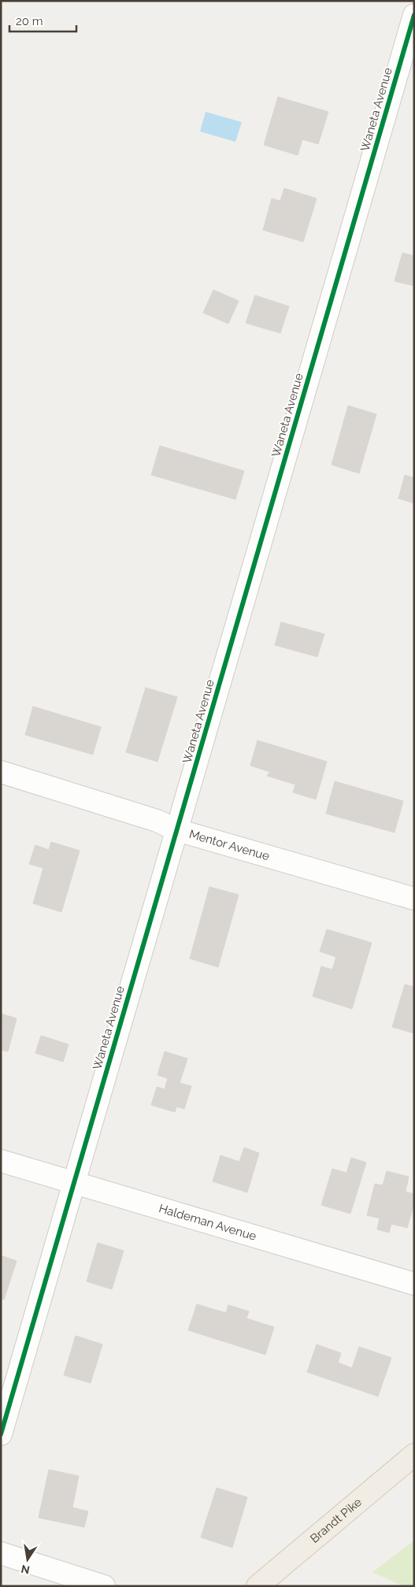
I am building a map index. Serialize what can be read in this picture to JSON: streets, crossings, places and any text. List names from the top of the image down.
{
  "streets": {
    "main road": ["Brandt Pike"],
    "street": ["Waneta Avenue", "Mentor Avenue", "Haldeman Avenue"]
  },
  "crossings": [
    ["Waneta Avenue", "Mentor Avenue"],
    ["Waneta Avenue", "Haldeman Avenue"]
  ],
  "scale_bar": "20 m",
  "north": "bottom"
}
